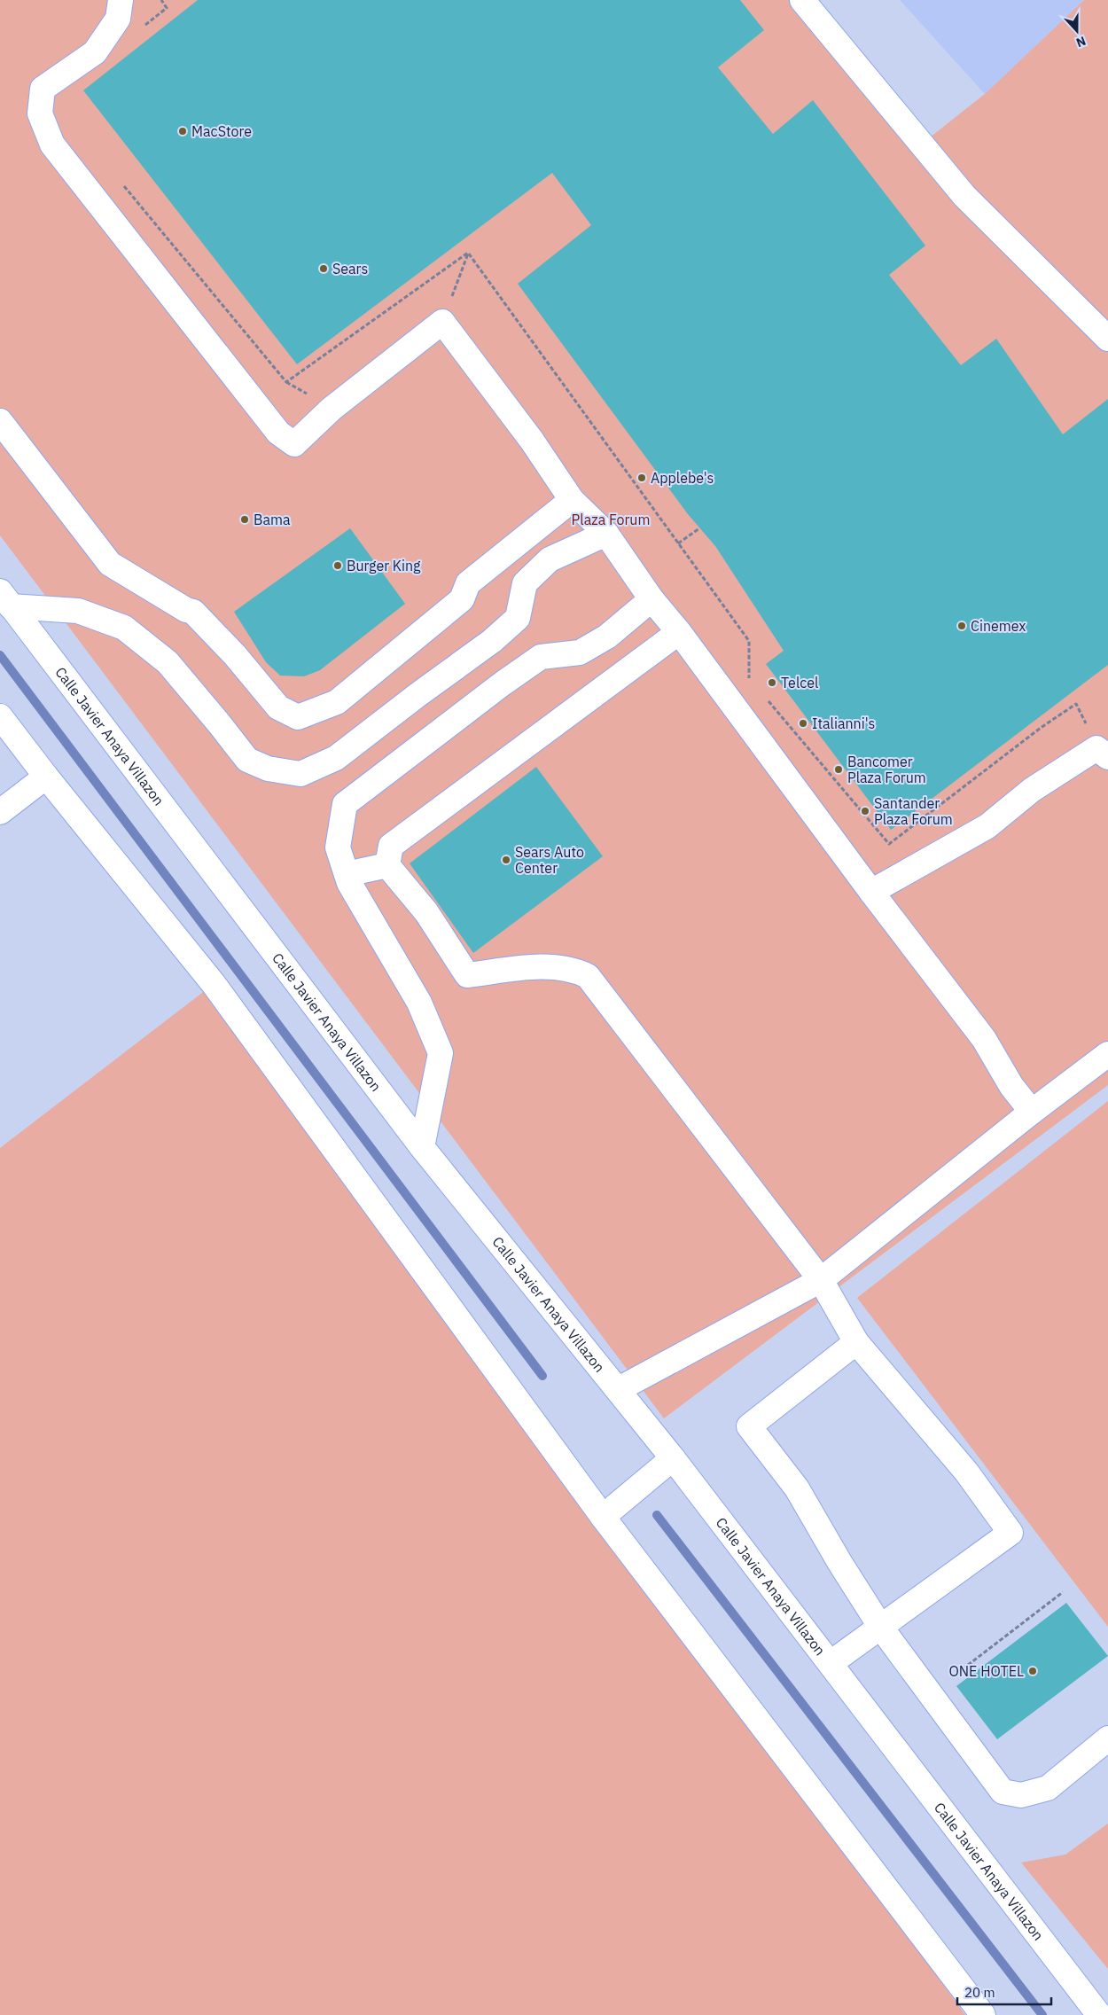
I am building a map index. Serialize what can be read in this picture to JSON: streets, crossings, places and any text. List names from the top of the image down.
{
  "streets": {
    "street": ["Calle Javier Anaya Villazon"]
  },
  "parks": ["Plaza Forum"],
  "places": [
    "MacStore",
    "Sears",
    "Applebe's",
    "Bama",
    "Burger King",
    "Cinemex",
    "Telcel",
    "Italianni's",
    "Bancomer Plaza Forum",
    "Santander Plaza Forum",
    "Sears Auto Center",
    "ONE HOTEL"
  ],
  "scale_bar": "20 m",
  "north": "bottom"
}
